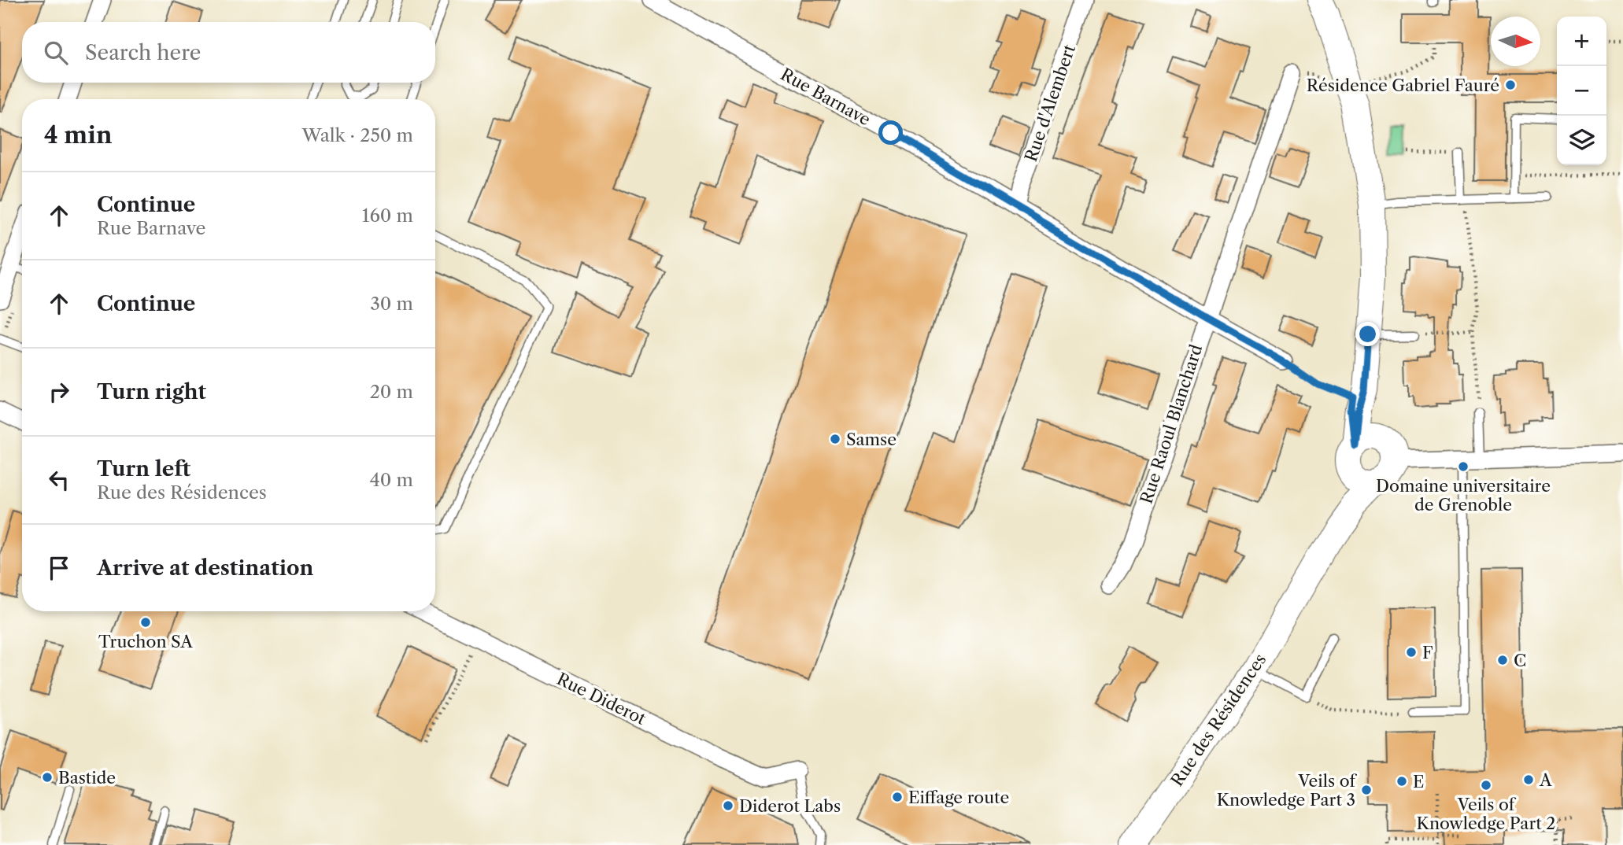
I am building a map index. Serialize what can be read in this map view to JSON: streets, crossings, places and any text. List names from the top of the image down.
{
  "streets": {
    "street": [
      "Rue Barnave",
      "Rue d'Alembert",
      "Rue Raoul Blanchard",
      "Rue Diderot",
      "Rue des Résidences"
    ]
  },
  "crossings": [
    ["Rue Barnave", "Rue d'Alembert"],
    ["Rue Barnave", "Rue Raoul Blanchard"]
  ],
  "places": [
    "Résidence Gabriel Fauré",
    "Samse",
    "Domaine universitaire de Grenoble",
    "Truchon SA",
    "F",
    "C",
    "Bastide",
    "A",
    "E",
    "Veils of Knowledge Part 2",
    "Veils of Knowledge Part 3",
    "Eiffage route",
    "Diderot Labs"
  ],
  "north": "right",
  "page": {
    "map_buttons": ["+", "−"],
    "search": "Search here",
    "heading": ["4 min", "Walk · 250 m"],
    "list": [
      ["Continue", "Rue Barnave", "160 m"],
      ["Continue", "30 m"],
      ["Turn right", "20 m"],
      ["Turn left", "Rue des Résidences", "40 m"],
      "Arrive at destination"
    ]
  }
}
